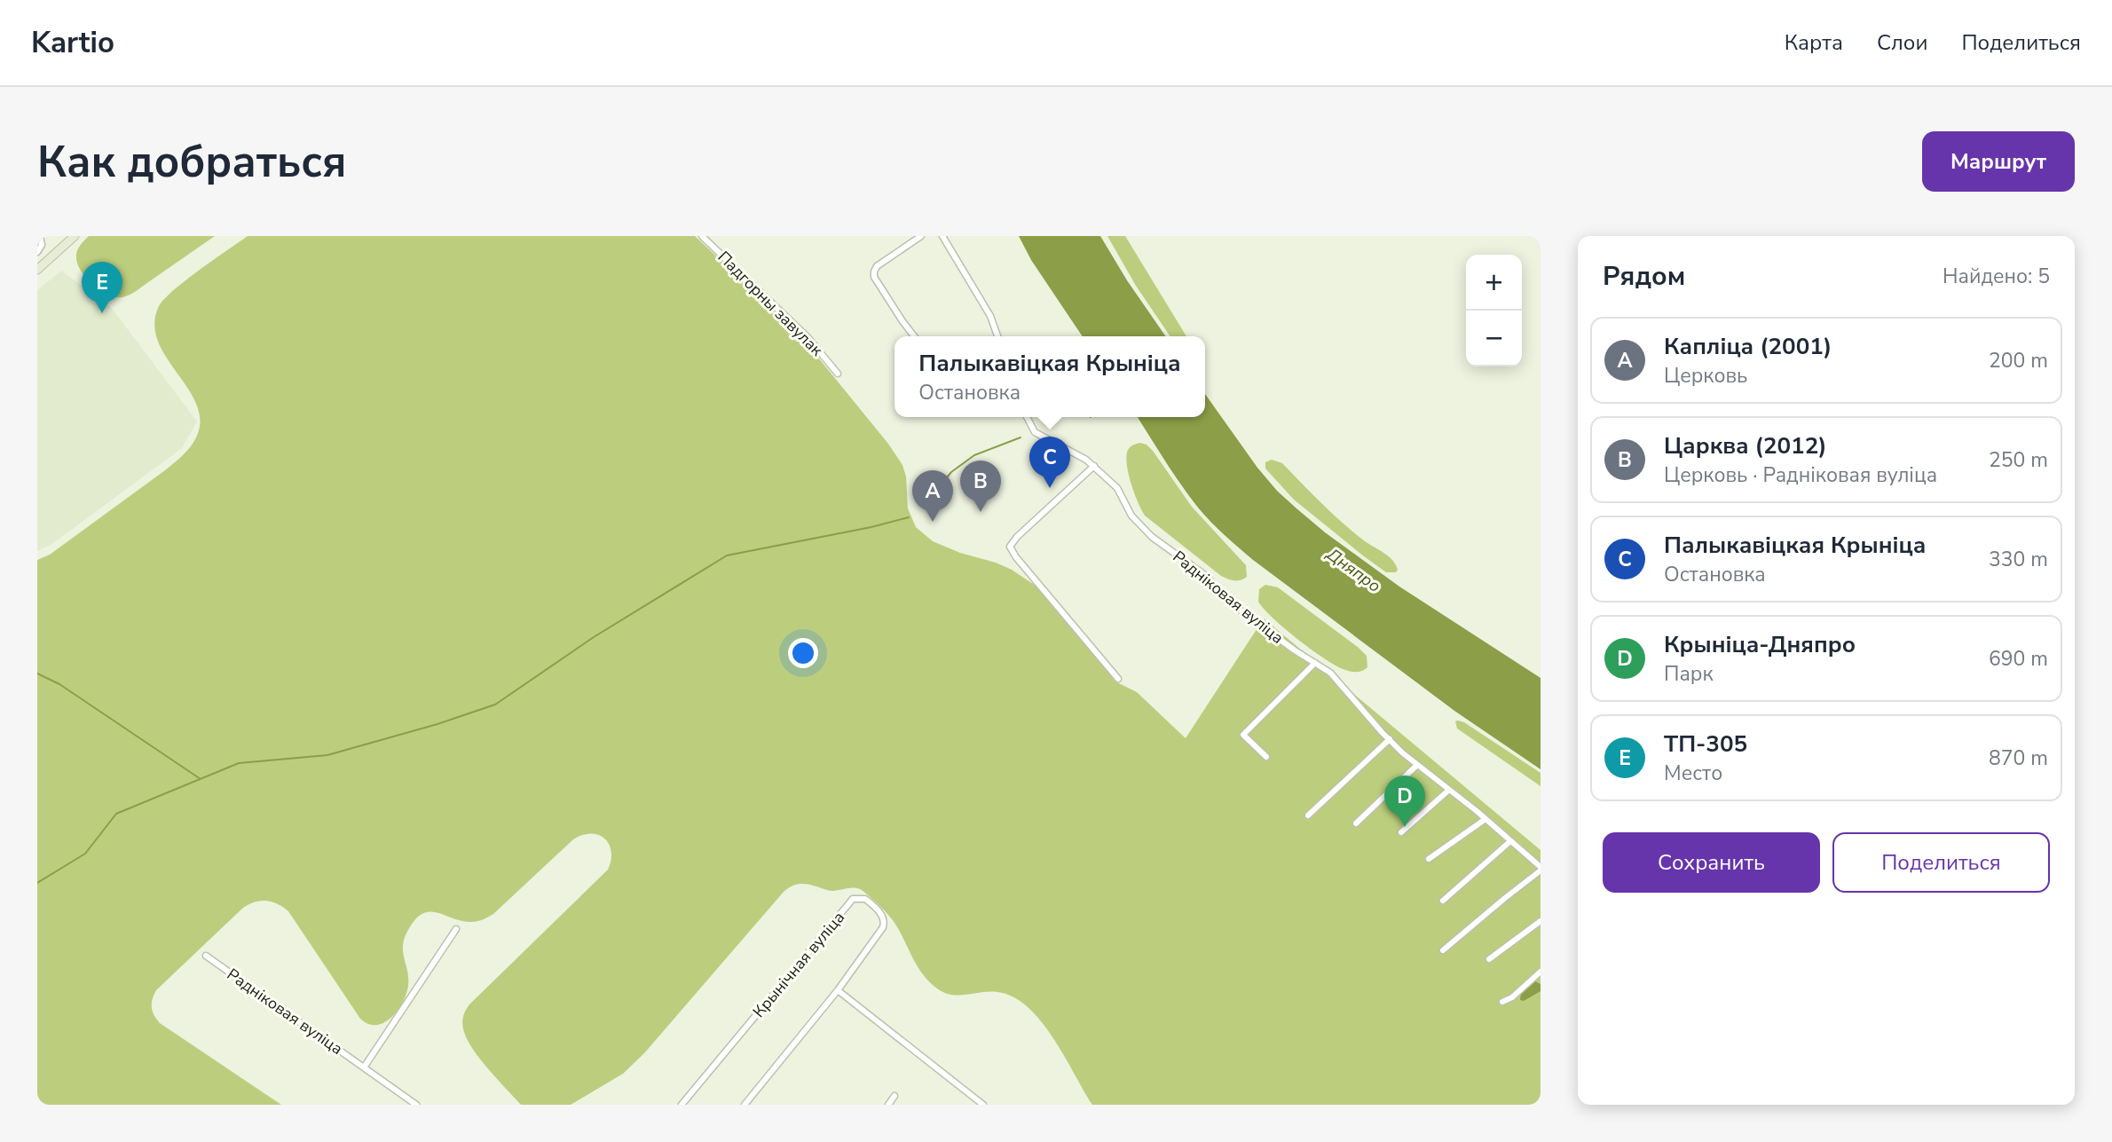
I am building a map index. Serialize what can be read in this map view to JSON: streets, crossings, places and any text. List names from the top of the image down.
{
  "streets": {
    "street": ["Падгорны завулак", "Радніковая вуліца", "Крынічная вуліца"]
  },
  "water": ["Дняпро"],
  "page": {
    "header": "Kartio",
    "nav": ["Карта", "Слои", "Поделиться"],
    "buttons": [
      "Маршрут",
      ["Сохранить", "Поделиться"]
    ],
    "title": "Как добраться",
    "heading": ["Рядом", "Найдено: 5"],
    "map_buttons": ["+", "−"],
    "pins": [
      "E",
      "C",
      "B",
      "A",
      "D"
    ],
    "list": [
      {
        "mark": "A",
        "name": "Капліца (2001)",
        "note": "Церковь",
        "value": "200 m"
      },
      {
        "mark": "B",
        "name": "Царква (2012)",
        "note": "Церковь · Радніковая вуліца",
        "value": "250 m"
      },
      {
        "mark": "C",
        "name": "Палыкавіцкая Крыніца",
        "note": "Остановка",
        "value": "330 m"
      },
      {
        "mark": "D",
        "name": "Крыніца-Дняпро",
        "note": "Парк",
        "value": "690 m"
      },
      {
        "mark": "E",
        "name": "ТП-305",
        "note": "Место",
        "value": "870 m"
      }
    ],
    "popup": ["Палыкавіцкая Крыніца", "Остановка"]
  }
}
